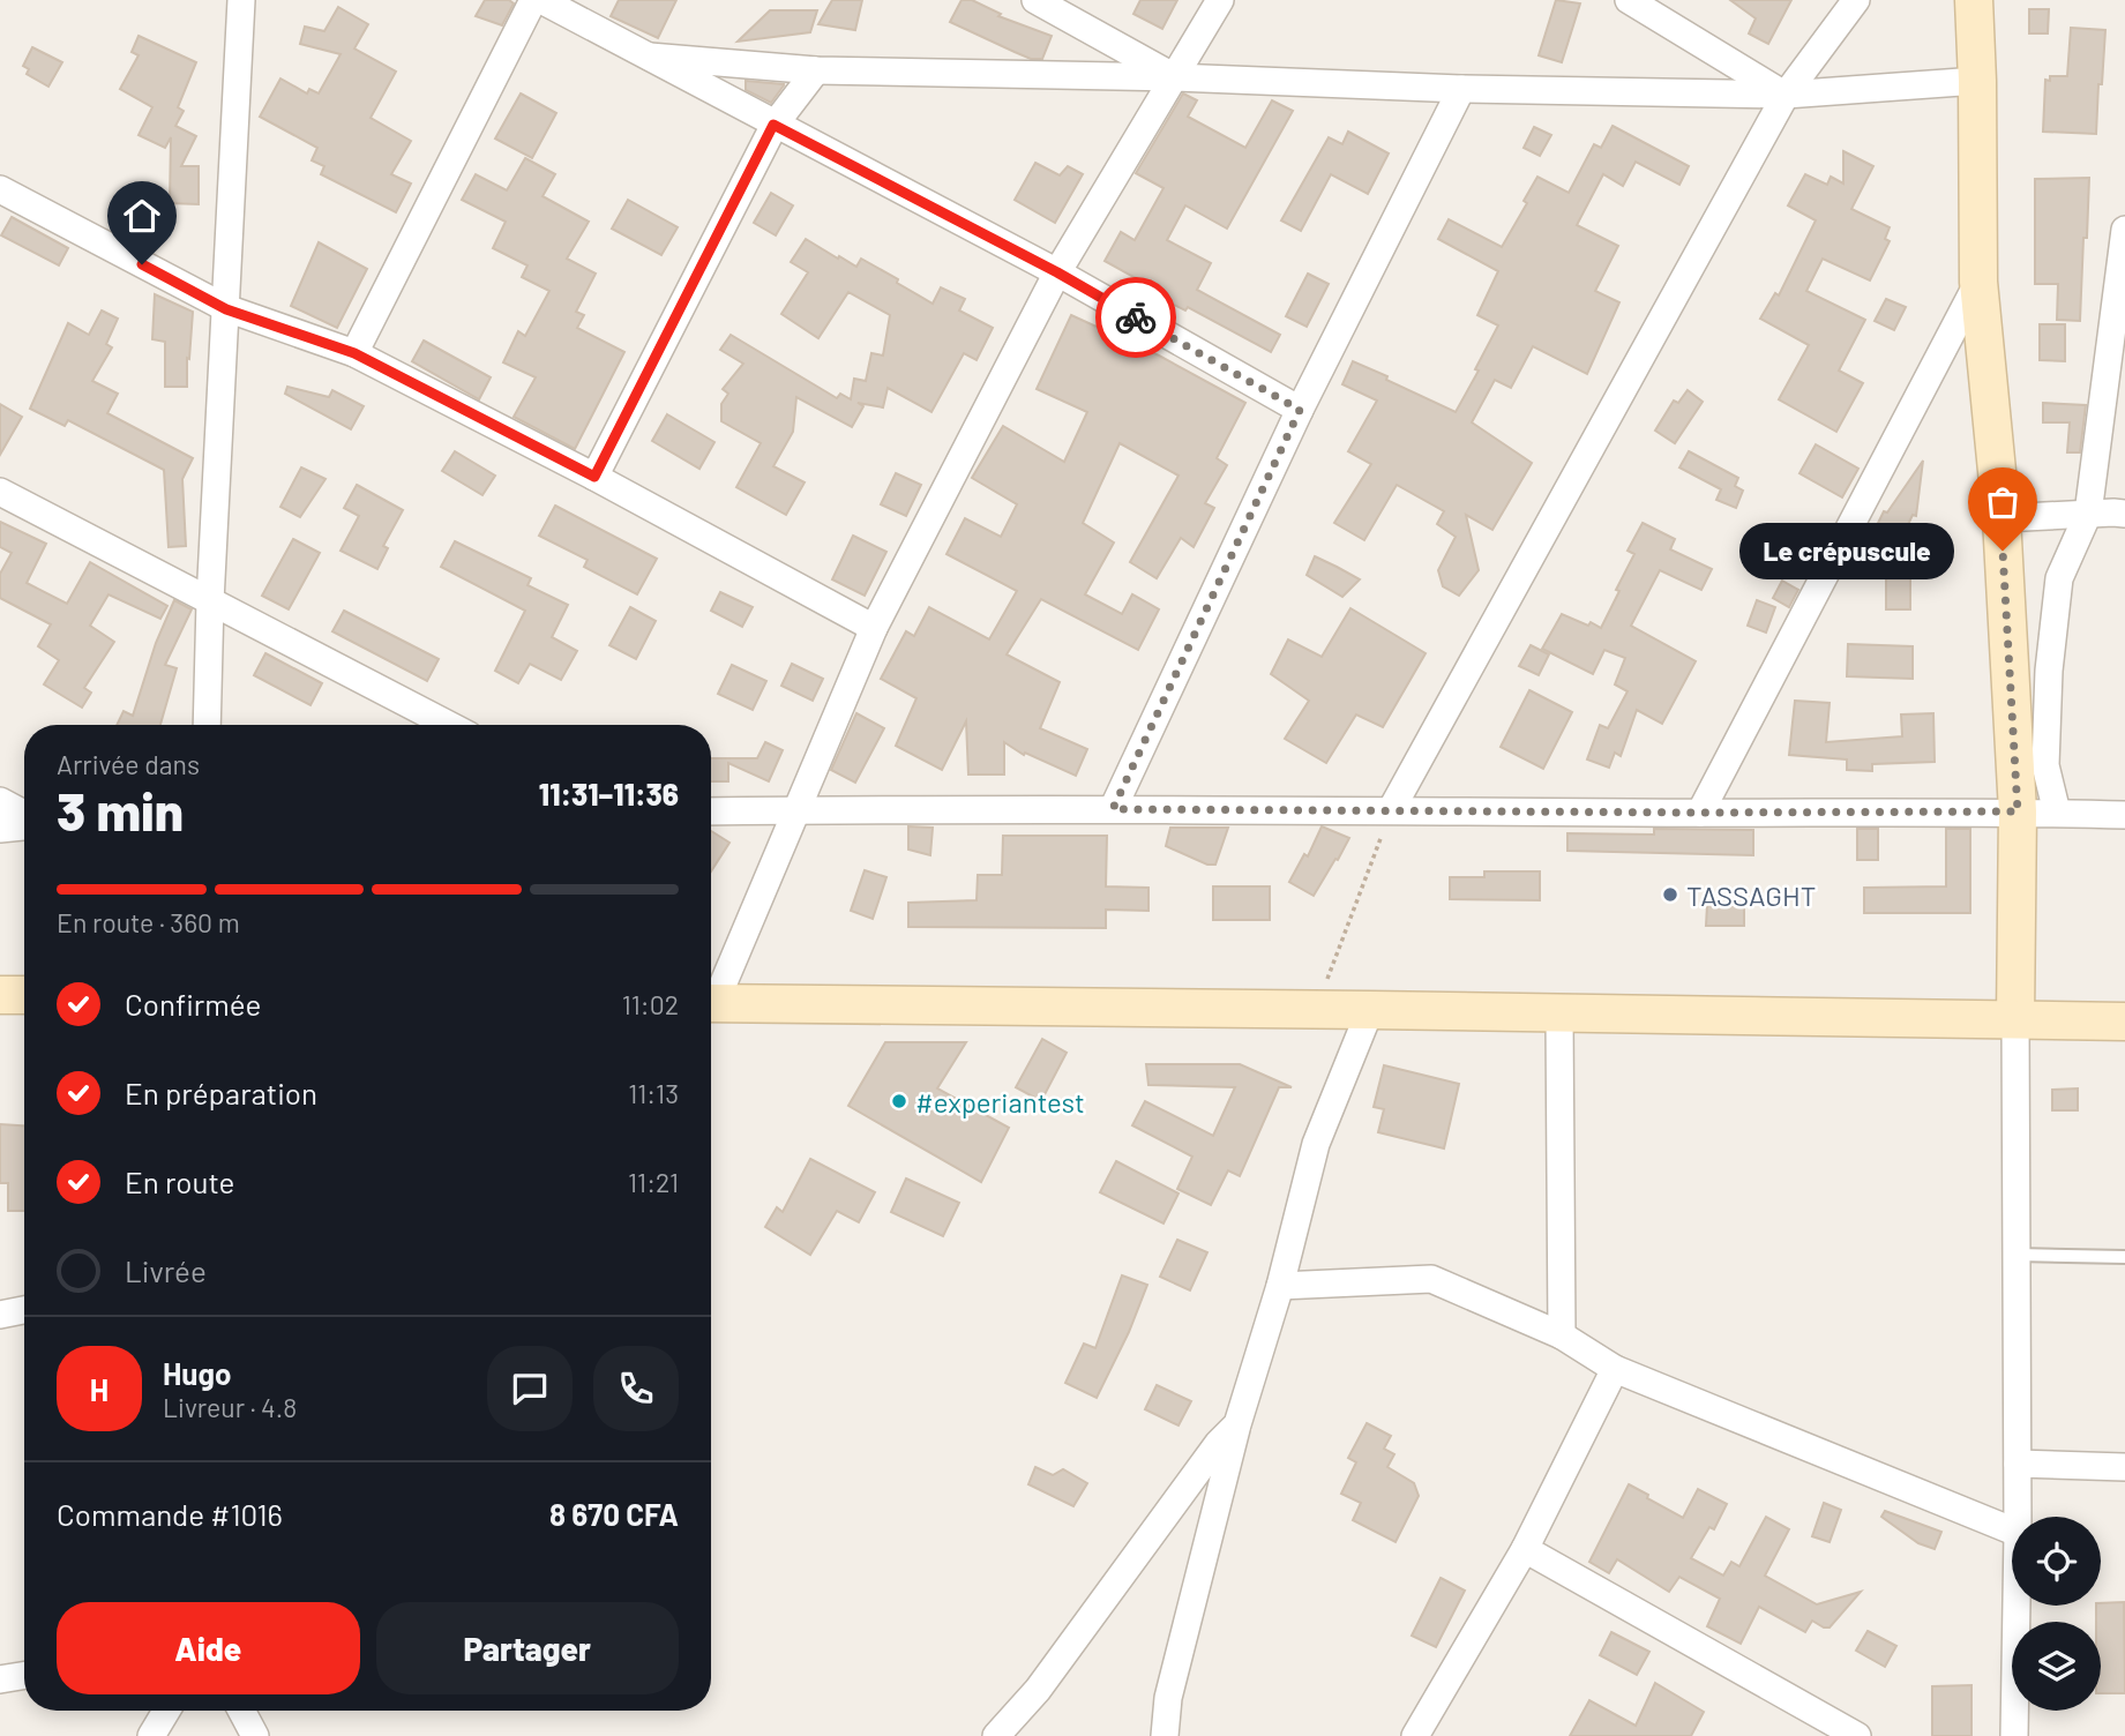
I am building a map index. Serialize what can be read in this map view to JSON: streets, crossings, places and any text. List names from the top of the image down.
{
  "places": ["Le crépuscule", "TASSAGHT", "#experiantest"],
  "page": {
    "bubble": "Le crépuscule",
    "heading": ["3 min", "Arrivée dans", "11:31–11:36"],
    "panel": [
      "Hugo",
      "Livreur · 4.8",
      "Commande #1016",
      "8 670 CFA"
    ],
    "bar": "En route · 360 m",
    "list": [
      ["Confirmée", "11:02"],
      ["En préparation", "11:13"],
      ["En route", "11:21"],
      "Livrée"
    ],
    "round": "H",
    "buttons": ["Aide", "Partager"]
  }
}
